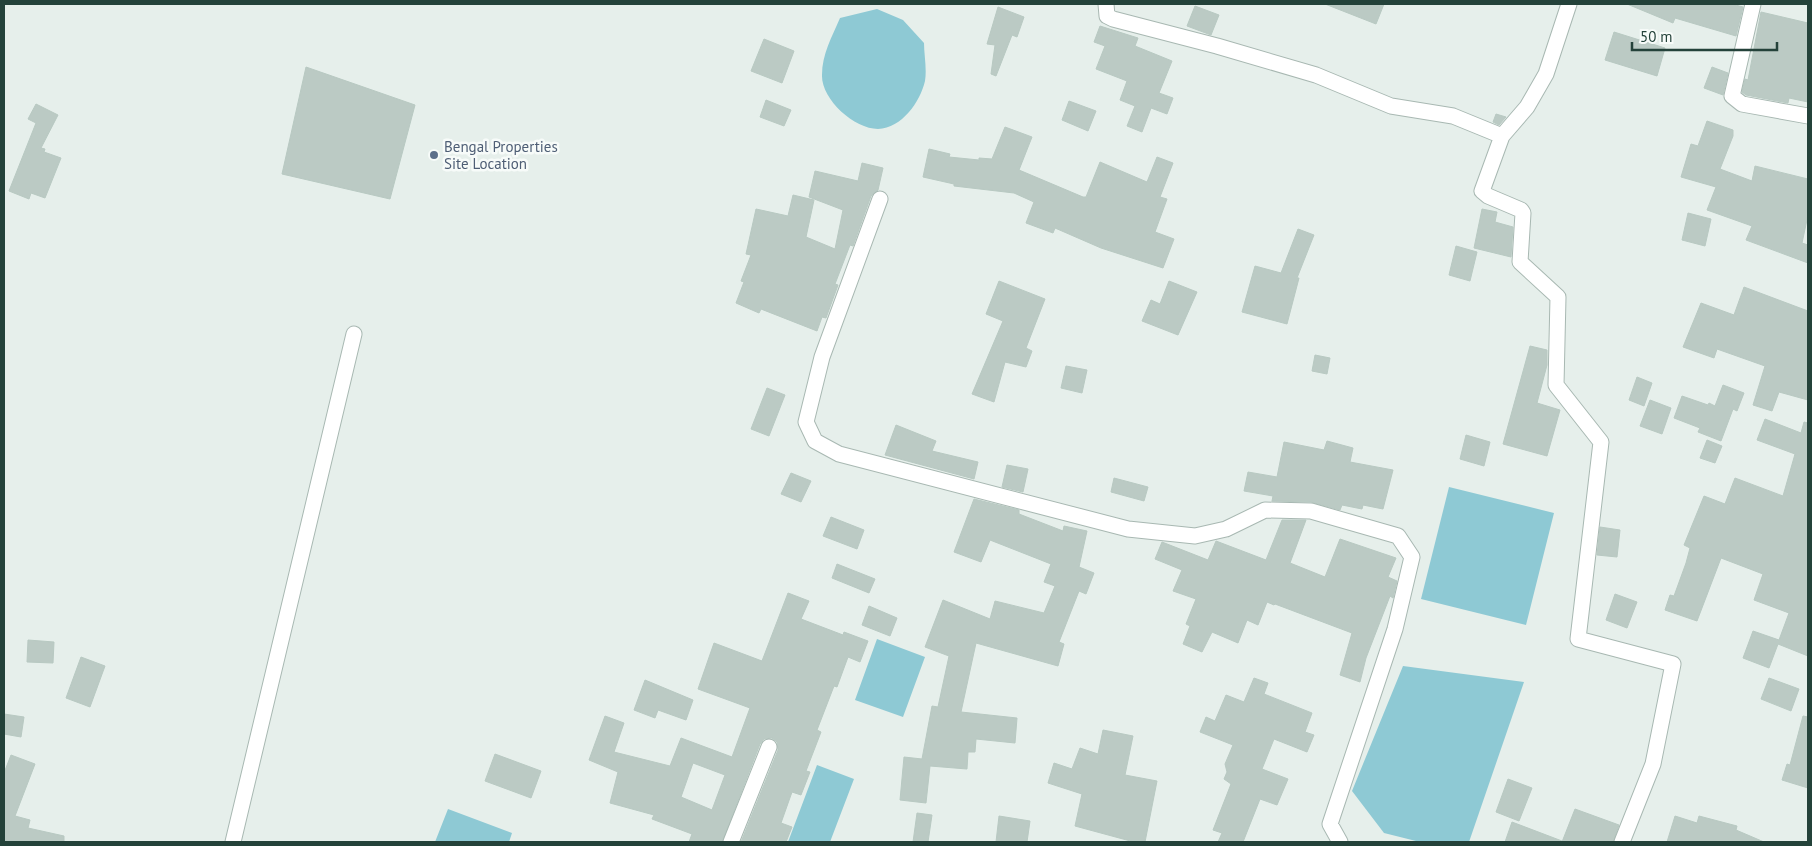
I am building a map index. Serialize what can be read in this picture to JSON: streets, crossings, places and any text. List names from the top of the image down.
{
  "places": ["Bengal Properties Site Location"],
  "scale_bar": "50 m"
}
